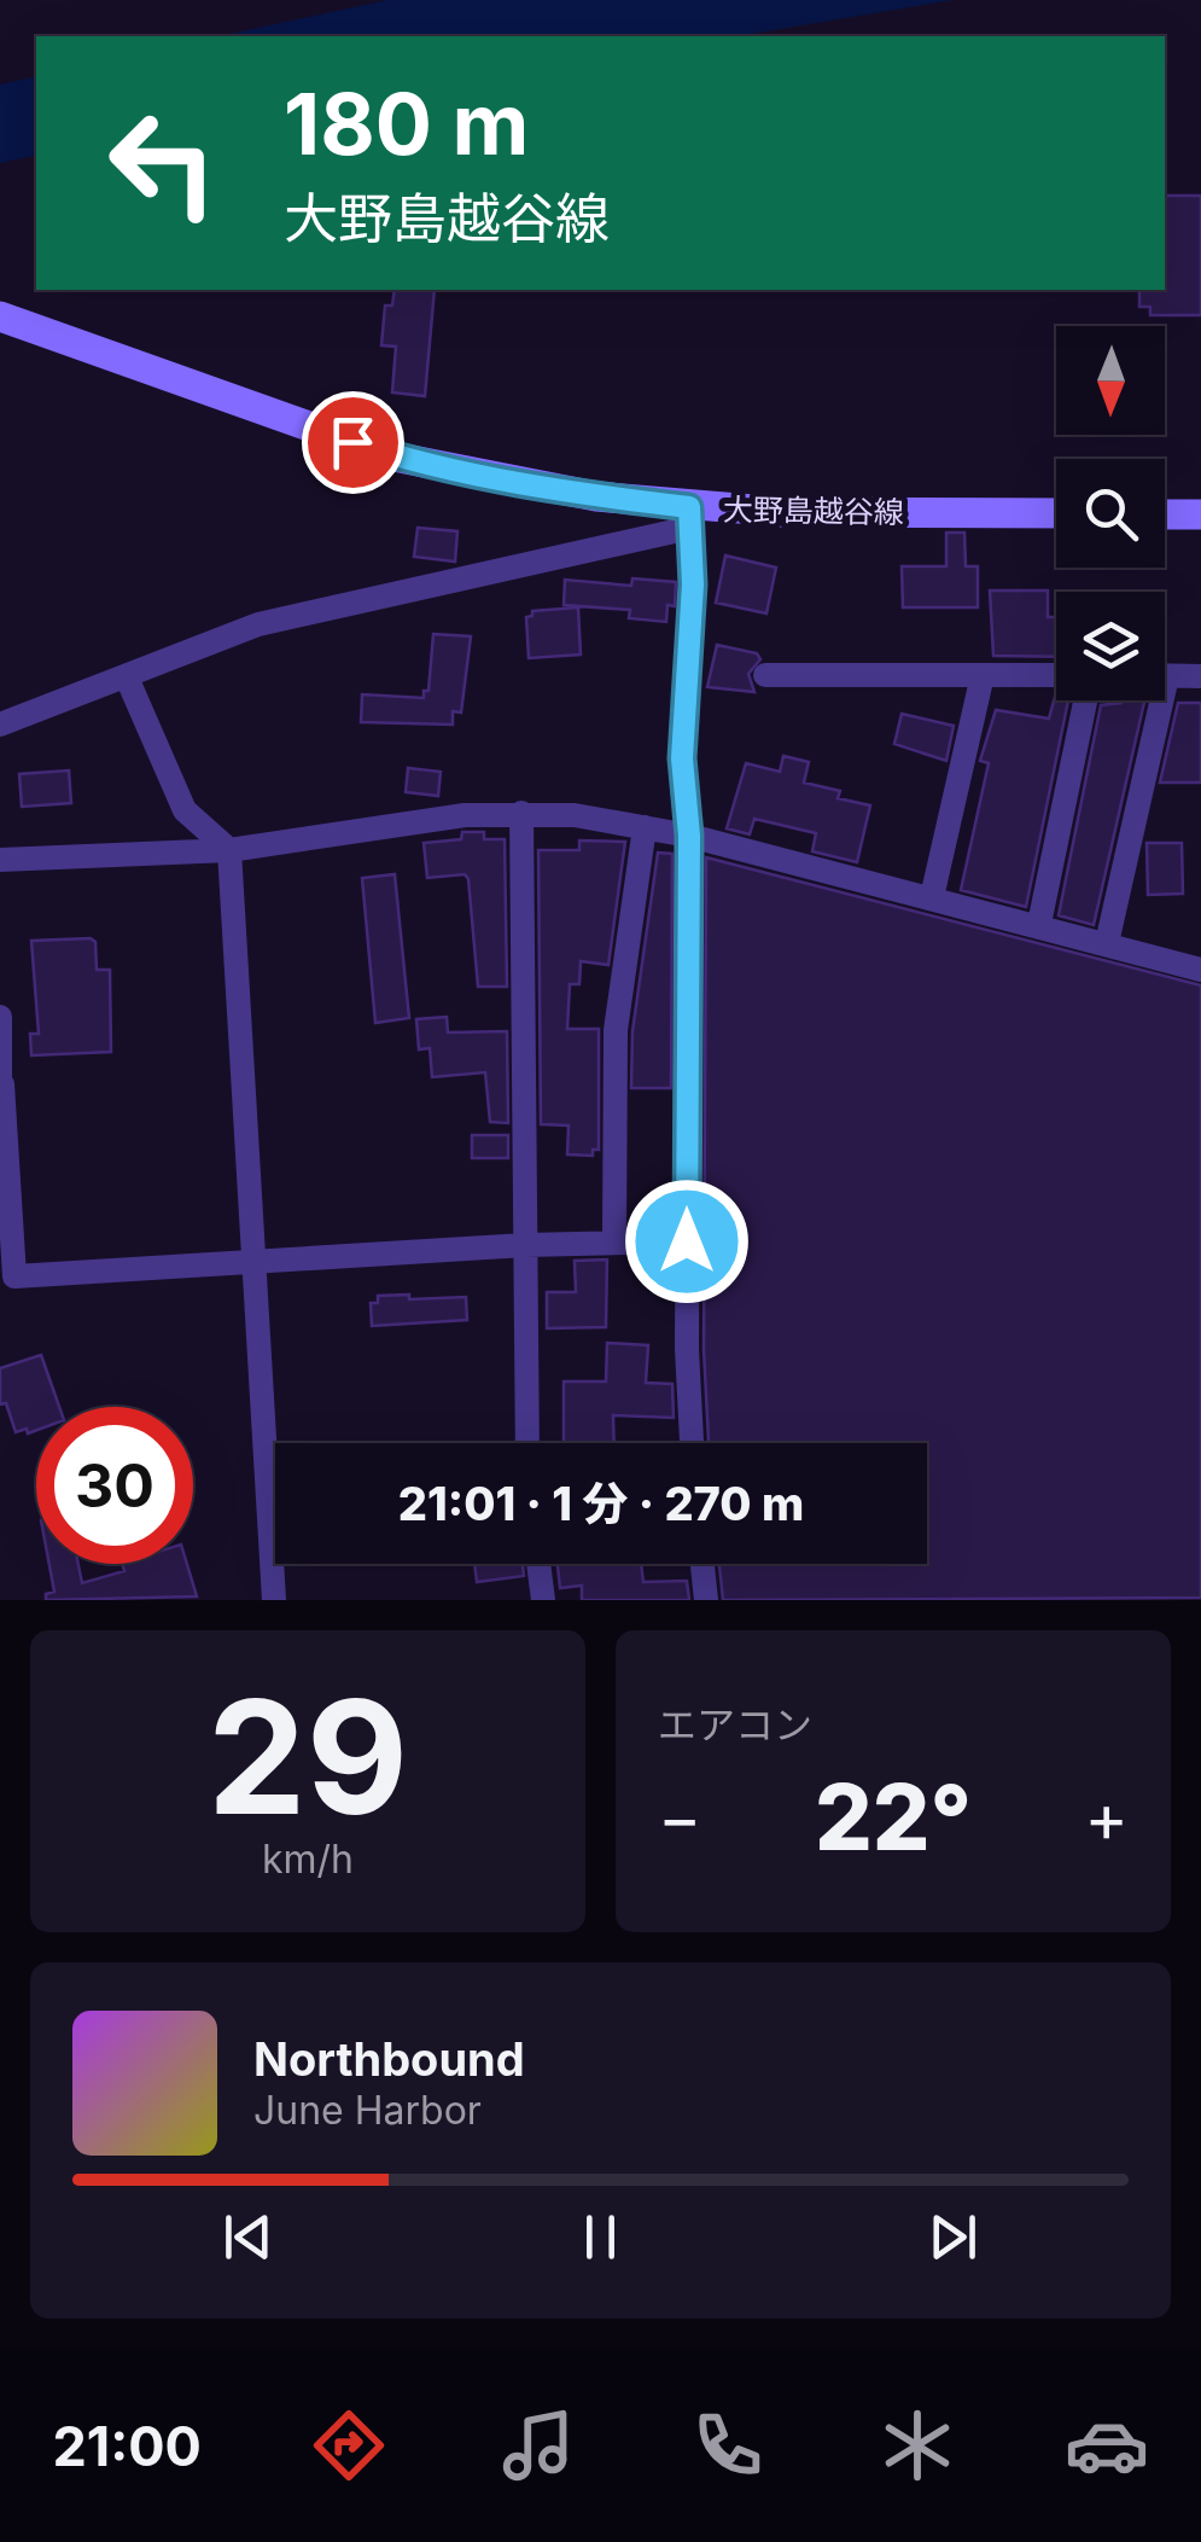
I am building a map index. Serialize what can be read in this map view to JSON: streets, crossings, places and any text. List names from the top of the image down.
{
  "streets": {
    "main road": ["大野島越谷線"]
  },
  "north": "bottom",
  "page": {
    "turn": ["180 m", "大野島越谷線"],
    "limit": "30",
    "trip": "21:01 · 1 分 · 270 m",
    "tile": [
      ["29", "km/h"],
      "エアコン"
    ],
    "heat": ["−", "22°", "+"],
    "song": ["Northbound", "June Harbor"],
    "tabs": "21:00"
  }
}
